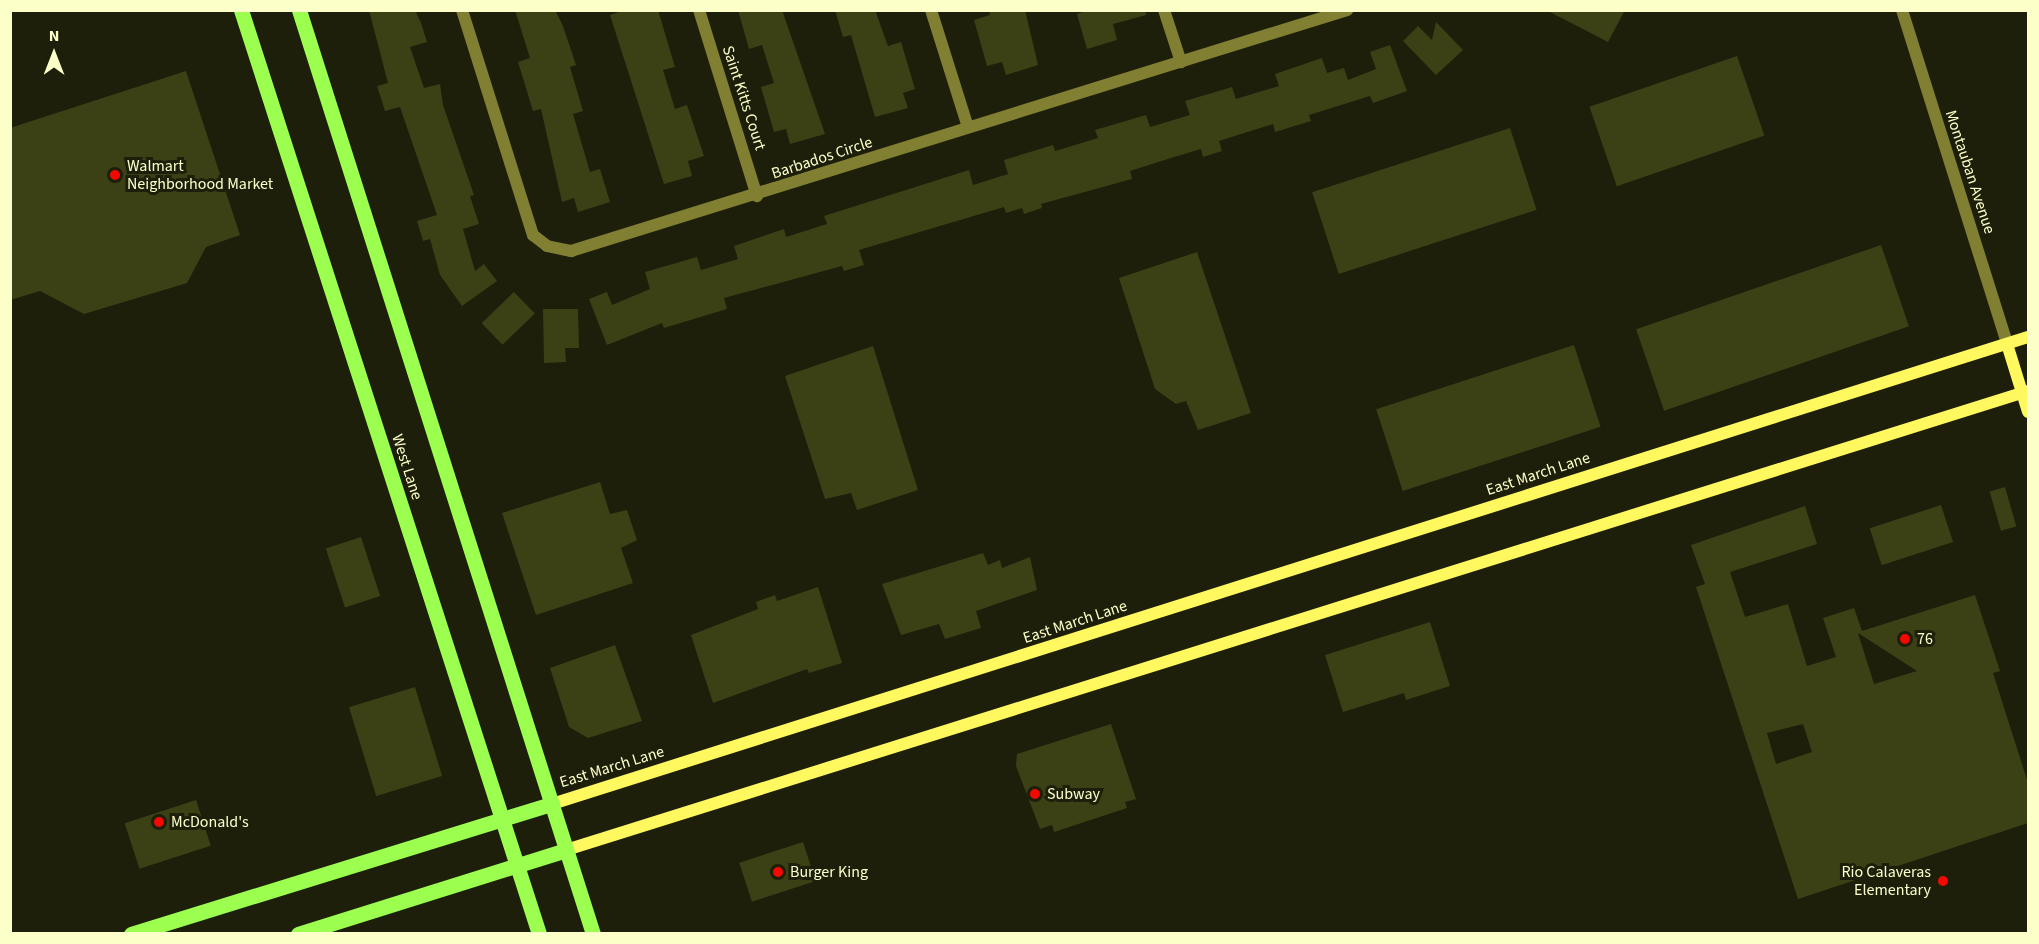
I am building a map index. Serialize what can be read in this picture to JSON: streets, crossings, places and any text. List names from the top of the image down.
{
  "streets": {
    "main road": ["West Lane", "East March Lane"],
    "street": ["Saint Kitts Court", "Barbados Circle", "Montauban Avenue"]
  },
  "crossings": [
    ["Saint Kitts Court", "Barbados Circle"],
    ["Montauban Avenue", "East March Lane"],
    ["West Lane", "East March Lane"]
  ],
  "places": [
    "Walmart Neighborhood Market",
    "76",
    "Subway",
    "McDonald's",
    "Burger King",
    "Rio Calaveras Elementary"
  ],
  "north": "top"
}
